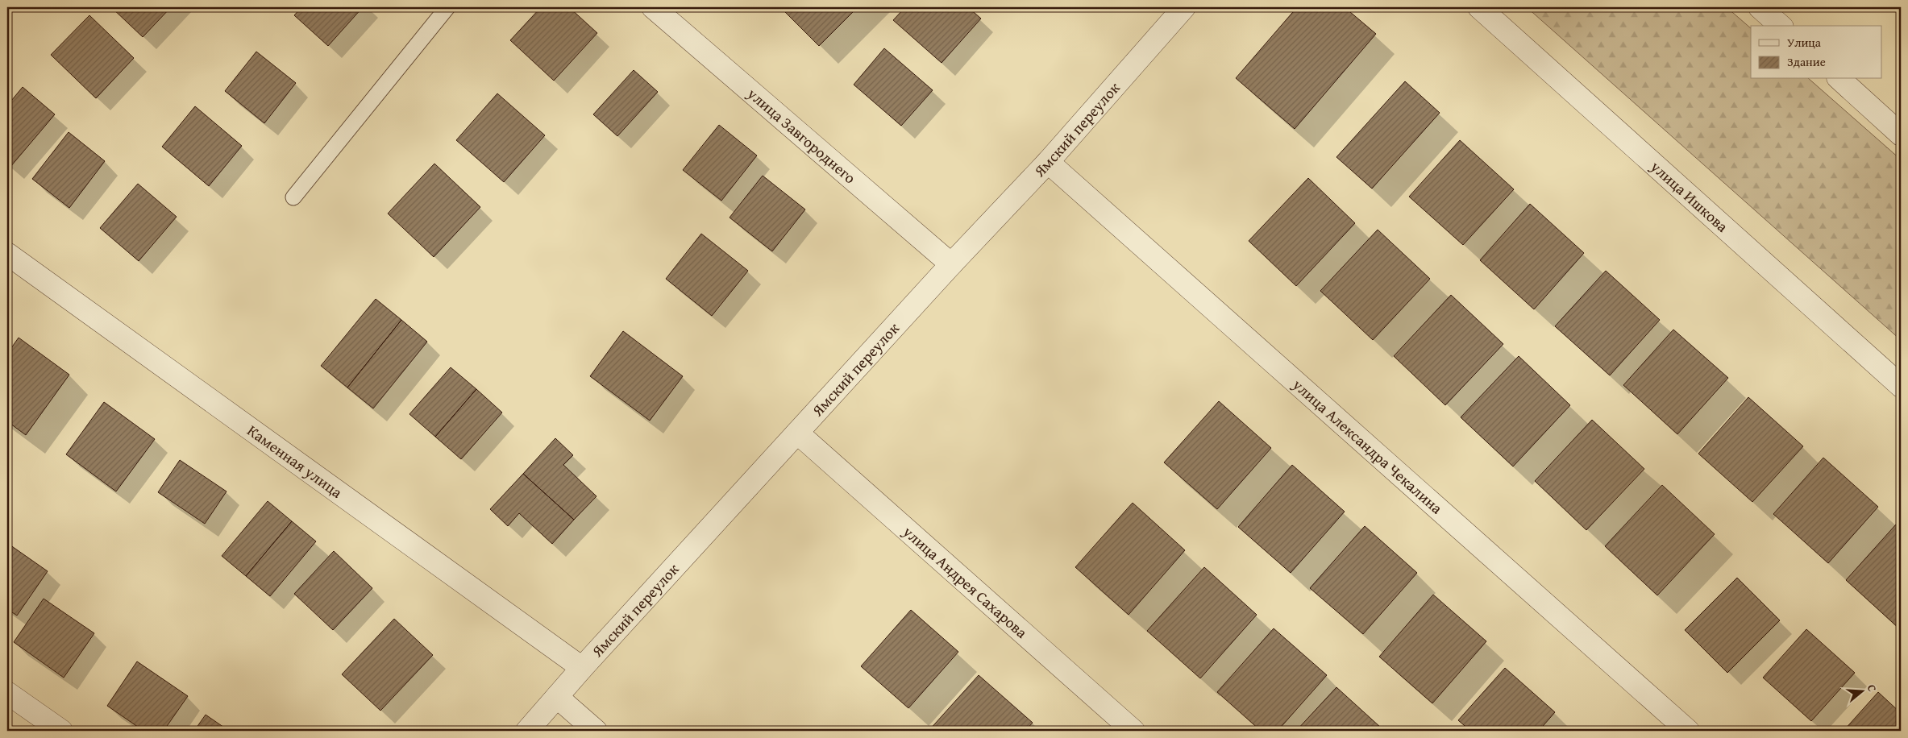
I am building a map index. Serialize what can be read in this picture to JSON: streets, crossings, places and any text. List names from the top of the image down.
{
  "streets": {
    "street": [
      "Ямский переулок",
      "улица Завгороднего",
      "улица Ишкова",
      "улица Александра Чекалина",
      "Каменная улица",
      "улица Андрея Сахарова"
    ]
  },
  "crossings": [
    ["Ямский переулок", "улица Завгороднего"],
    ["Ямский переулок", "улица Александра Чекалина"],
    ["Ямский переулок", "Каменная улица"],
    ["Ямский переулок", "улица Андрея Сахарова"]
  ],
  "legend": ["Улица", "Здание"],
  "north": "right"
}
